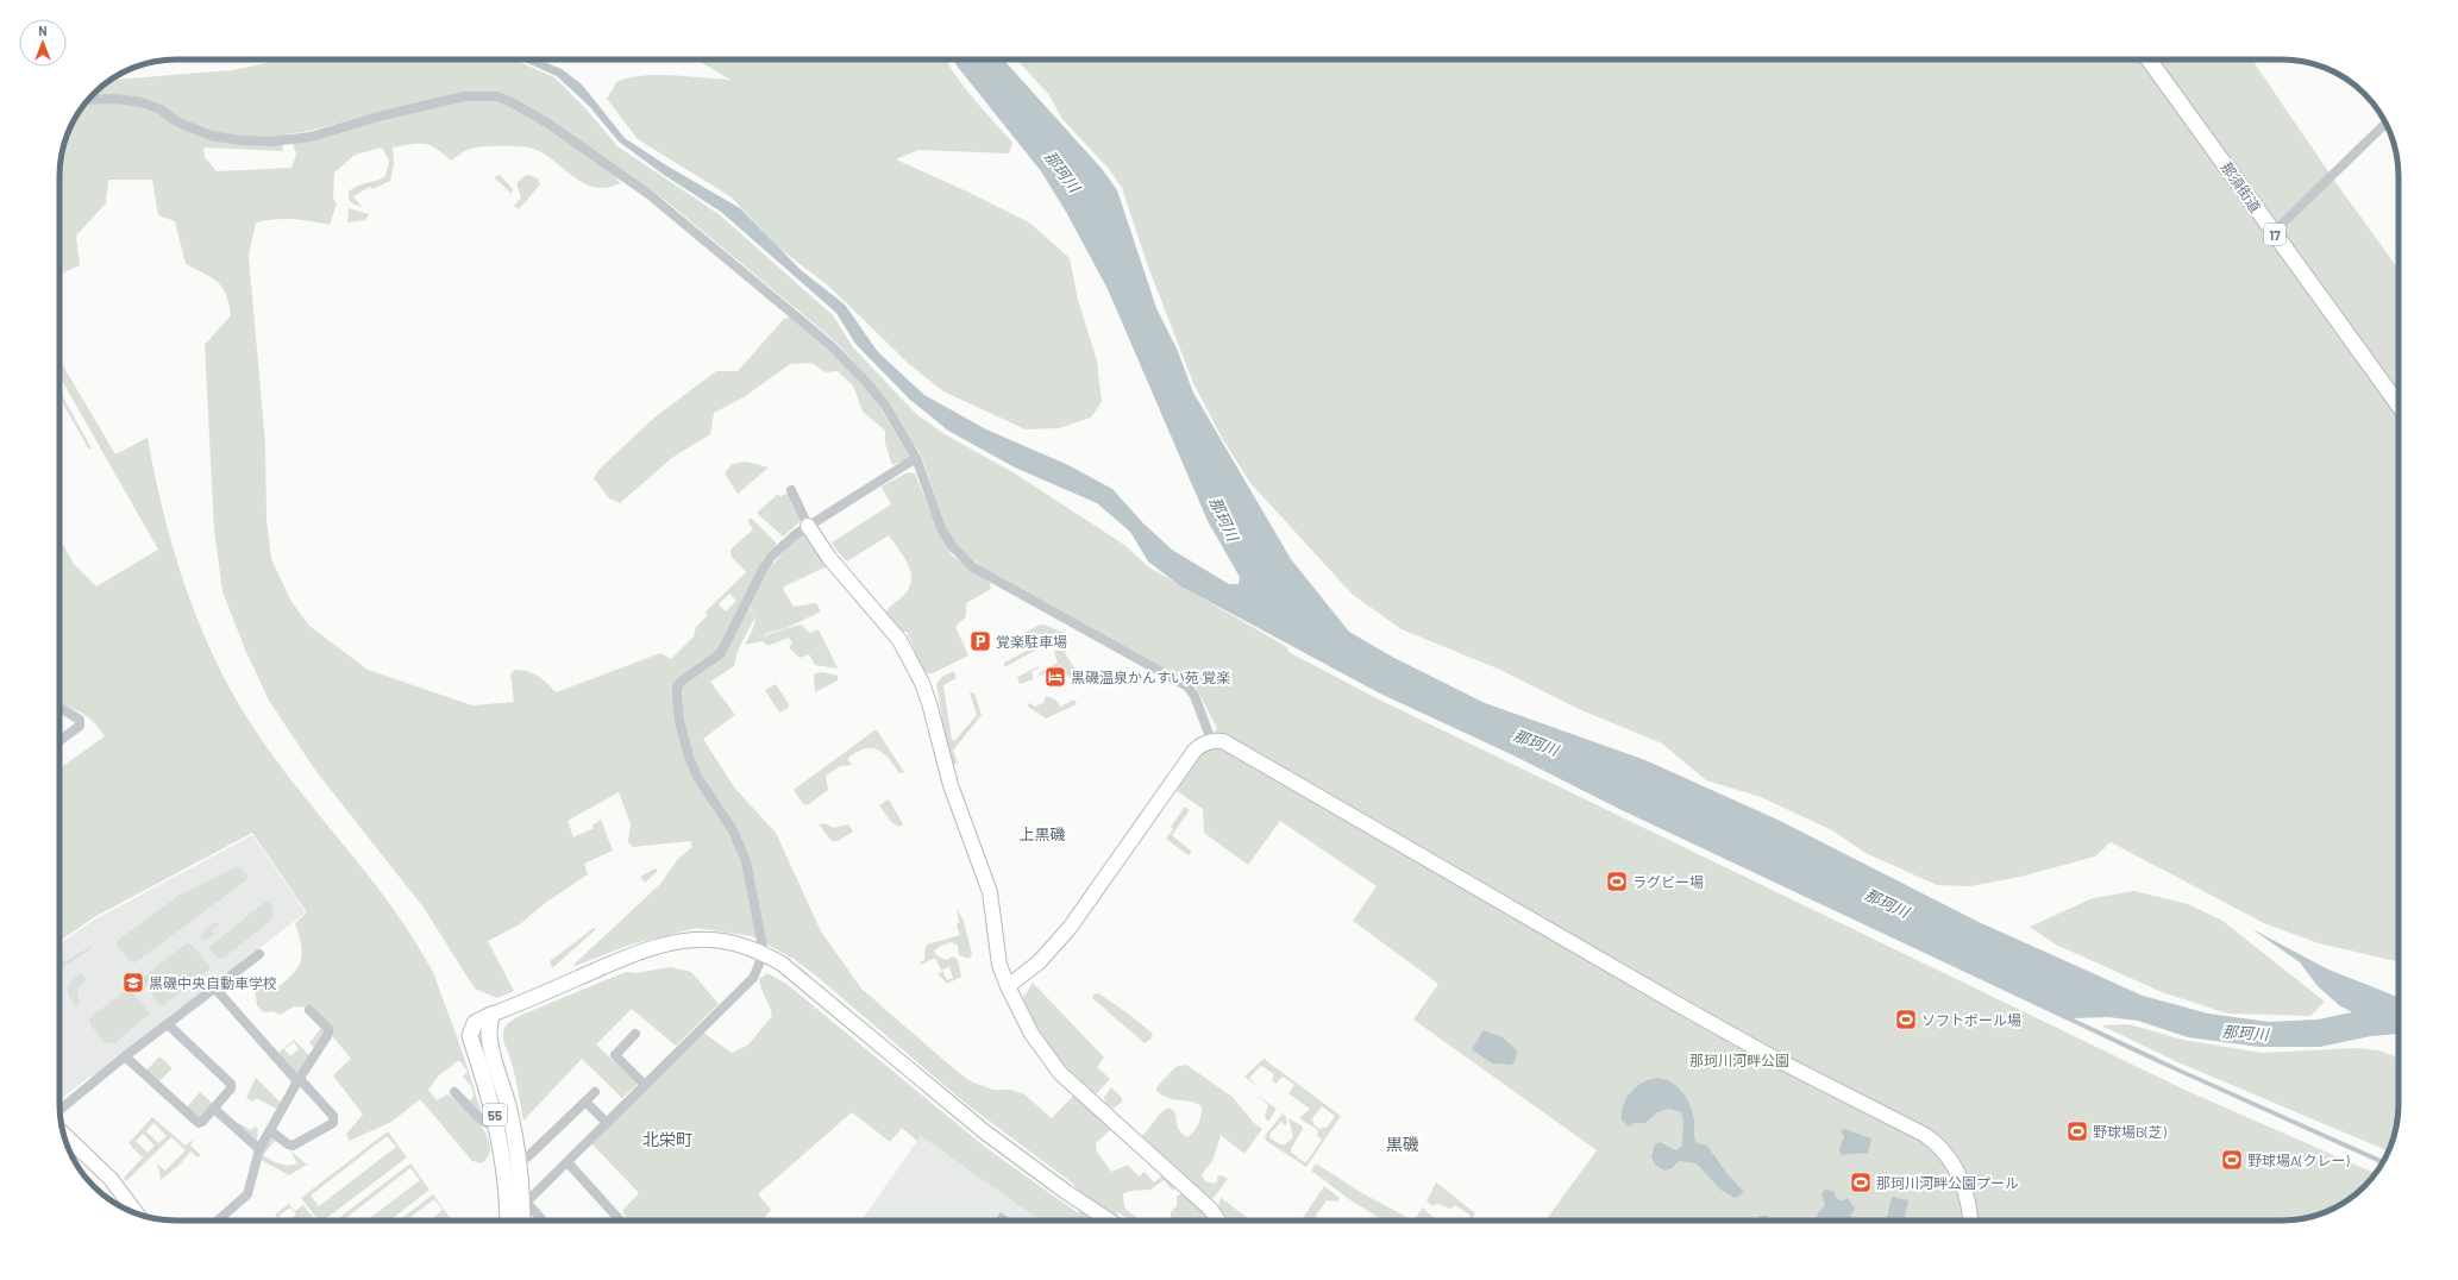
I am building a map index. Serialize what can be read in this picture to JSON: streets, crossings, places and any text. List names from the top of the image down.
{
  "streets": {
    "main road": ["那須街道", "17", "55"]
  },
  "districts": ["上黒磯", "北栄町", "黒磯"],
  "water": ["那珂川"],
  "parks": ["那珂川河畔公園"],
  "places": {
    "parking": ["覚楽駐車場"],
    "hotel": ["黒磯温泉かんすい苑 覚楽"],
    "sports": [
      "ラグビー場",
      "ソフトボール場",
      "野球場B(芝)",
      "野球場A(クレー)",
      "那珂川河畔公園プール"
    ],
    "school or university": ["黒磯中央自動車学校"]
  },
  "north": "top"
}
